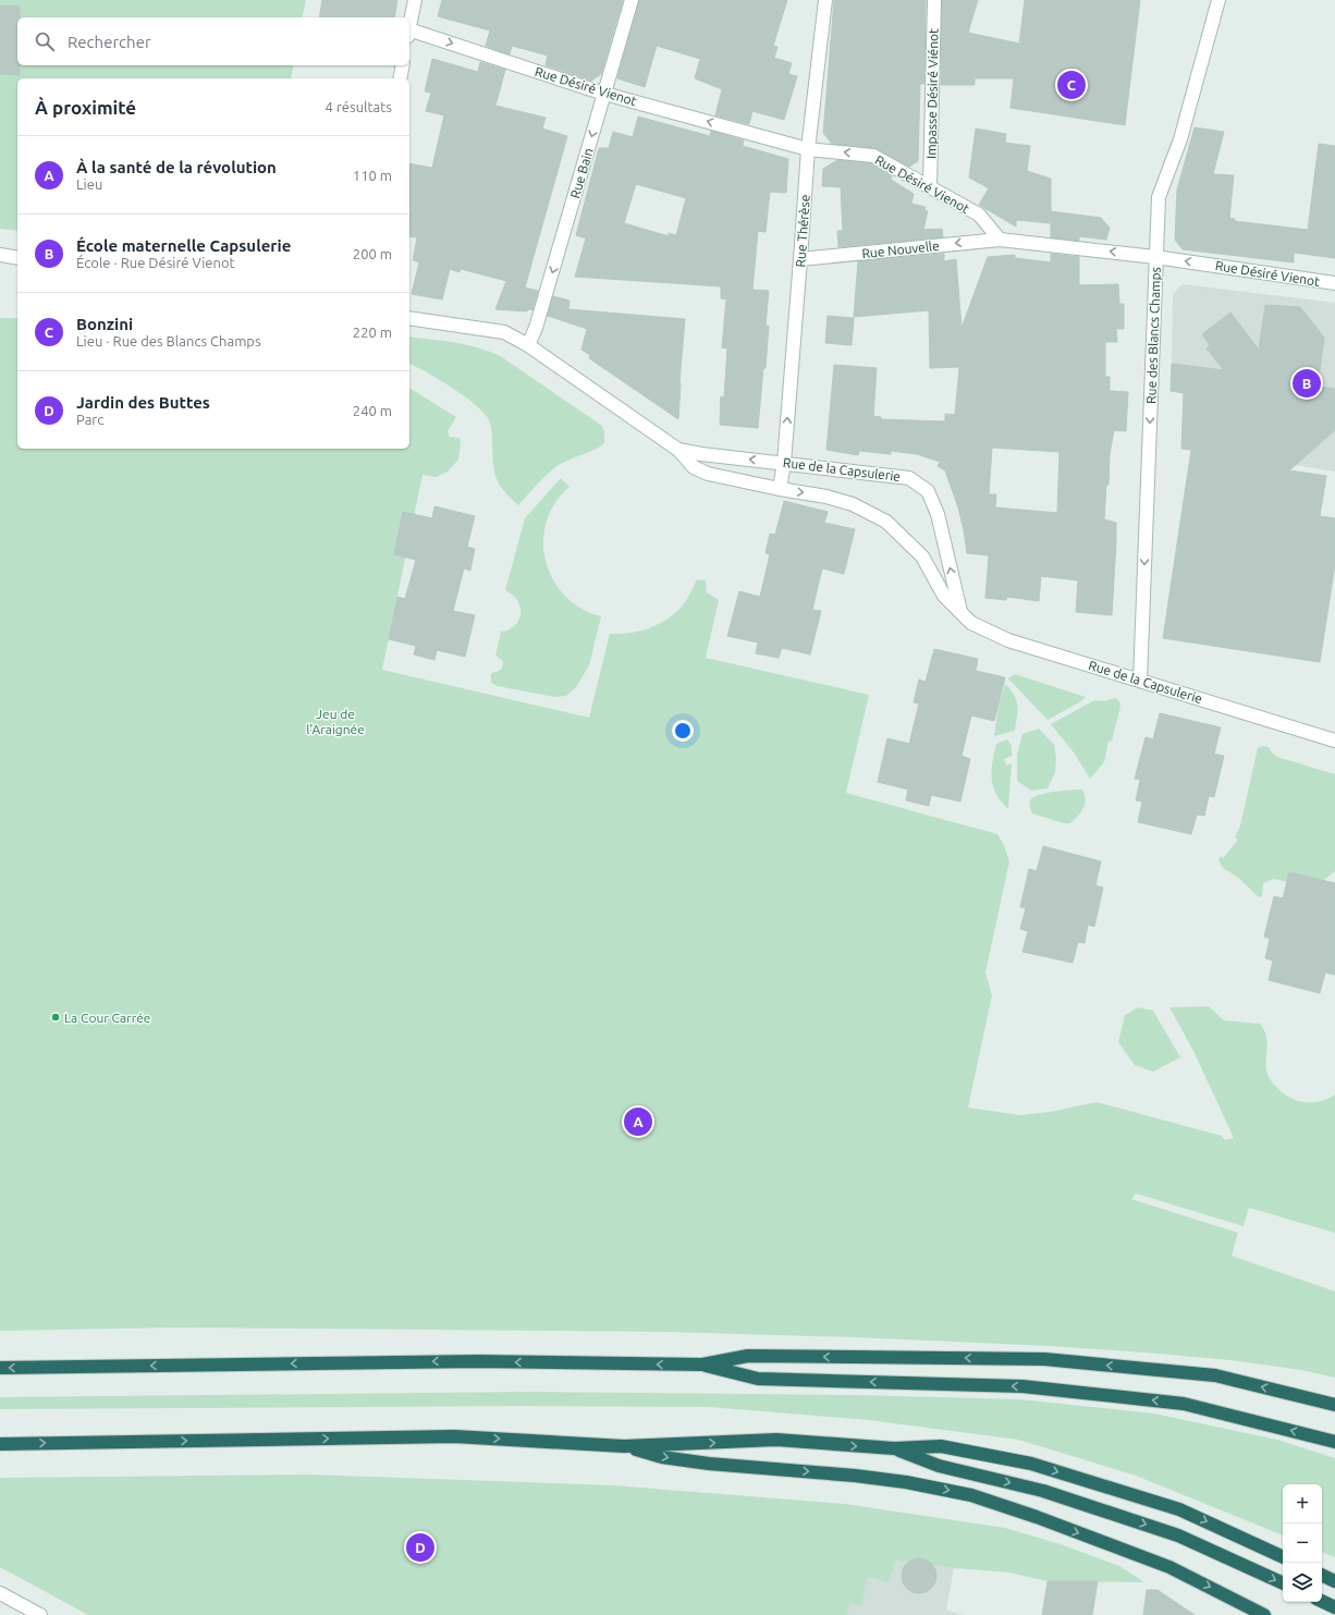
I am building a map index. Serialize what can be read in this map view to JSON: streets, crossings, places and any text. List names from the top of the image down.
{
  "streets": {
    "street": [
      "Rue Désiré Vienot",
      "Impasse Désiré Viénot",
      "Rue Bain",
      "Rue Thérèse",
      "Rue Nouvelle",
      "Rue des Blancs Champs",
      "Rue de la Capsulerie"
    ]
  },
  "crossings": [
    ["Rue Désiré Vienot", "Impasse Désiré Viénot"],
    ["Rue Désiré Vienot", "Rue Bain"],
    ["Rue Désiré Vienot", "Rue Thérèse"],
    ["Rue Désiré Vienot", "Rue Nouvelle"],
    ["Rue Désiré Vienot", "Rue des Blancs Champs"],
    ["Rue Bain", "Rue de la Capsulerie"],
    ["Rue Thérèse", "Rue Nouvelle"],
    ["Rue Thérèse", "Rue de la Capsulerie"],
    ["Rue des Blancs Champs", "Rue de la Capsulerie"]
  ],
  "one_way": [
    "Rue Bain",
    "Rue Thérèse",
    "Rue Nouvelle",
    "Rue des Blancs Champs"
  ],
  "parks": ["Jeu de l'Araignée"],
  "places": ["La Cour Carrée"],
  "page": {
    "search": "Rechercher",
    "pins": [
      "C",
      "B",
      "A",
      "D"
    ],
    "heading": ["À proximité", "4 résultats"],
    "list": [
      {
        "mark": "A",
        "name": "À la santé de la révolution",
        "note": "Lieu",
        "value": "110 m"
      },
      {
        "mark": "B",
        "name": "École maternelle Capsulerie",
        "note": "École · Rue Désiré Vienot",
        "value": "200 m"
      },
      {
        "mark": "C",
        "name": "Bonzini",
        "note": "Lieu · Rue des Blancs Champs",
        "value": "220 m"
      },
      {
        "mark": "D",
        "name": "Jardin des Buttes",
        "note": "Parc",
        "value": "240 m"
      }
    ],
    "map_buttons": ["+", "−"]
  }
}
